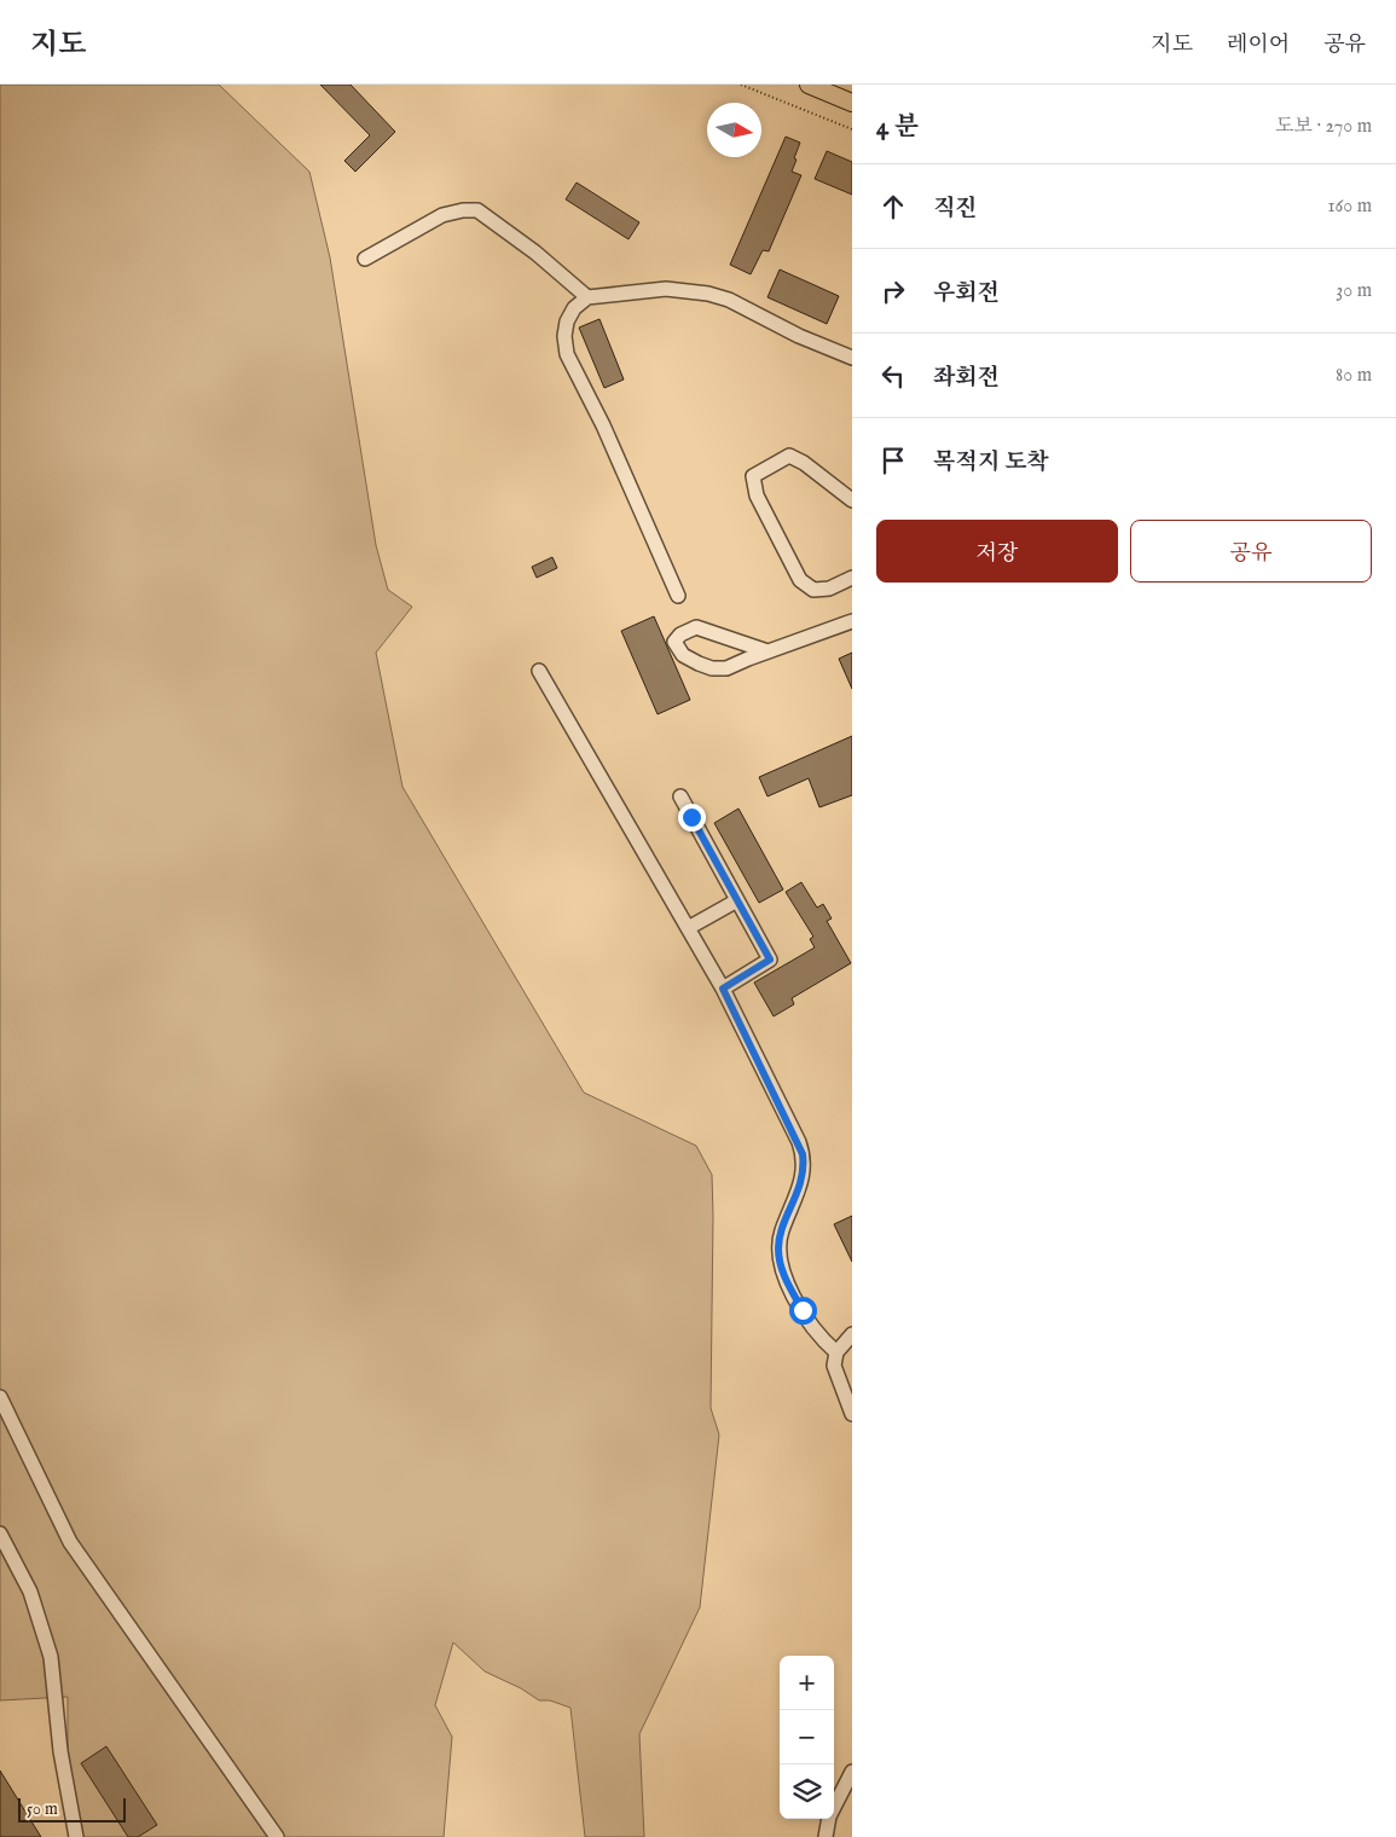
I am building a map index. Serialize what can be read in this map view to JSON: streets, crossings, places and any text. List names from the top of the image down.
{
  "scale_bar": "50 m",
  "north": "right",
  "page": {
    "header": "지도",
    "nav": ["지도", "레이어", "공유"],
    "heading": ["4 분", "도보 · 270 m"],
    "list": [
      ["직진", "160 m"],
      ["우회전", "30 m"],
      ["좌회전", "80 m"],
      "목적지 도착"
    ],
    "buttons": ["저장", "공유"],
    "map_buttons": ["+", "−"],
    "scale": "50 m"
  }
}
